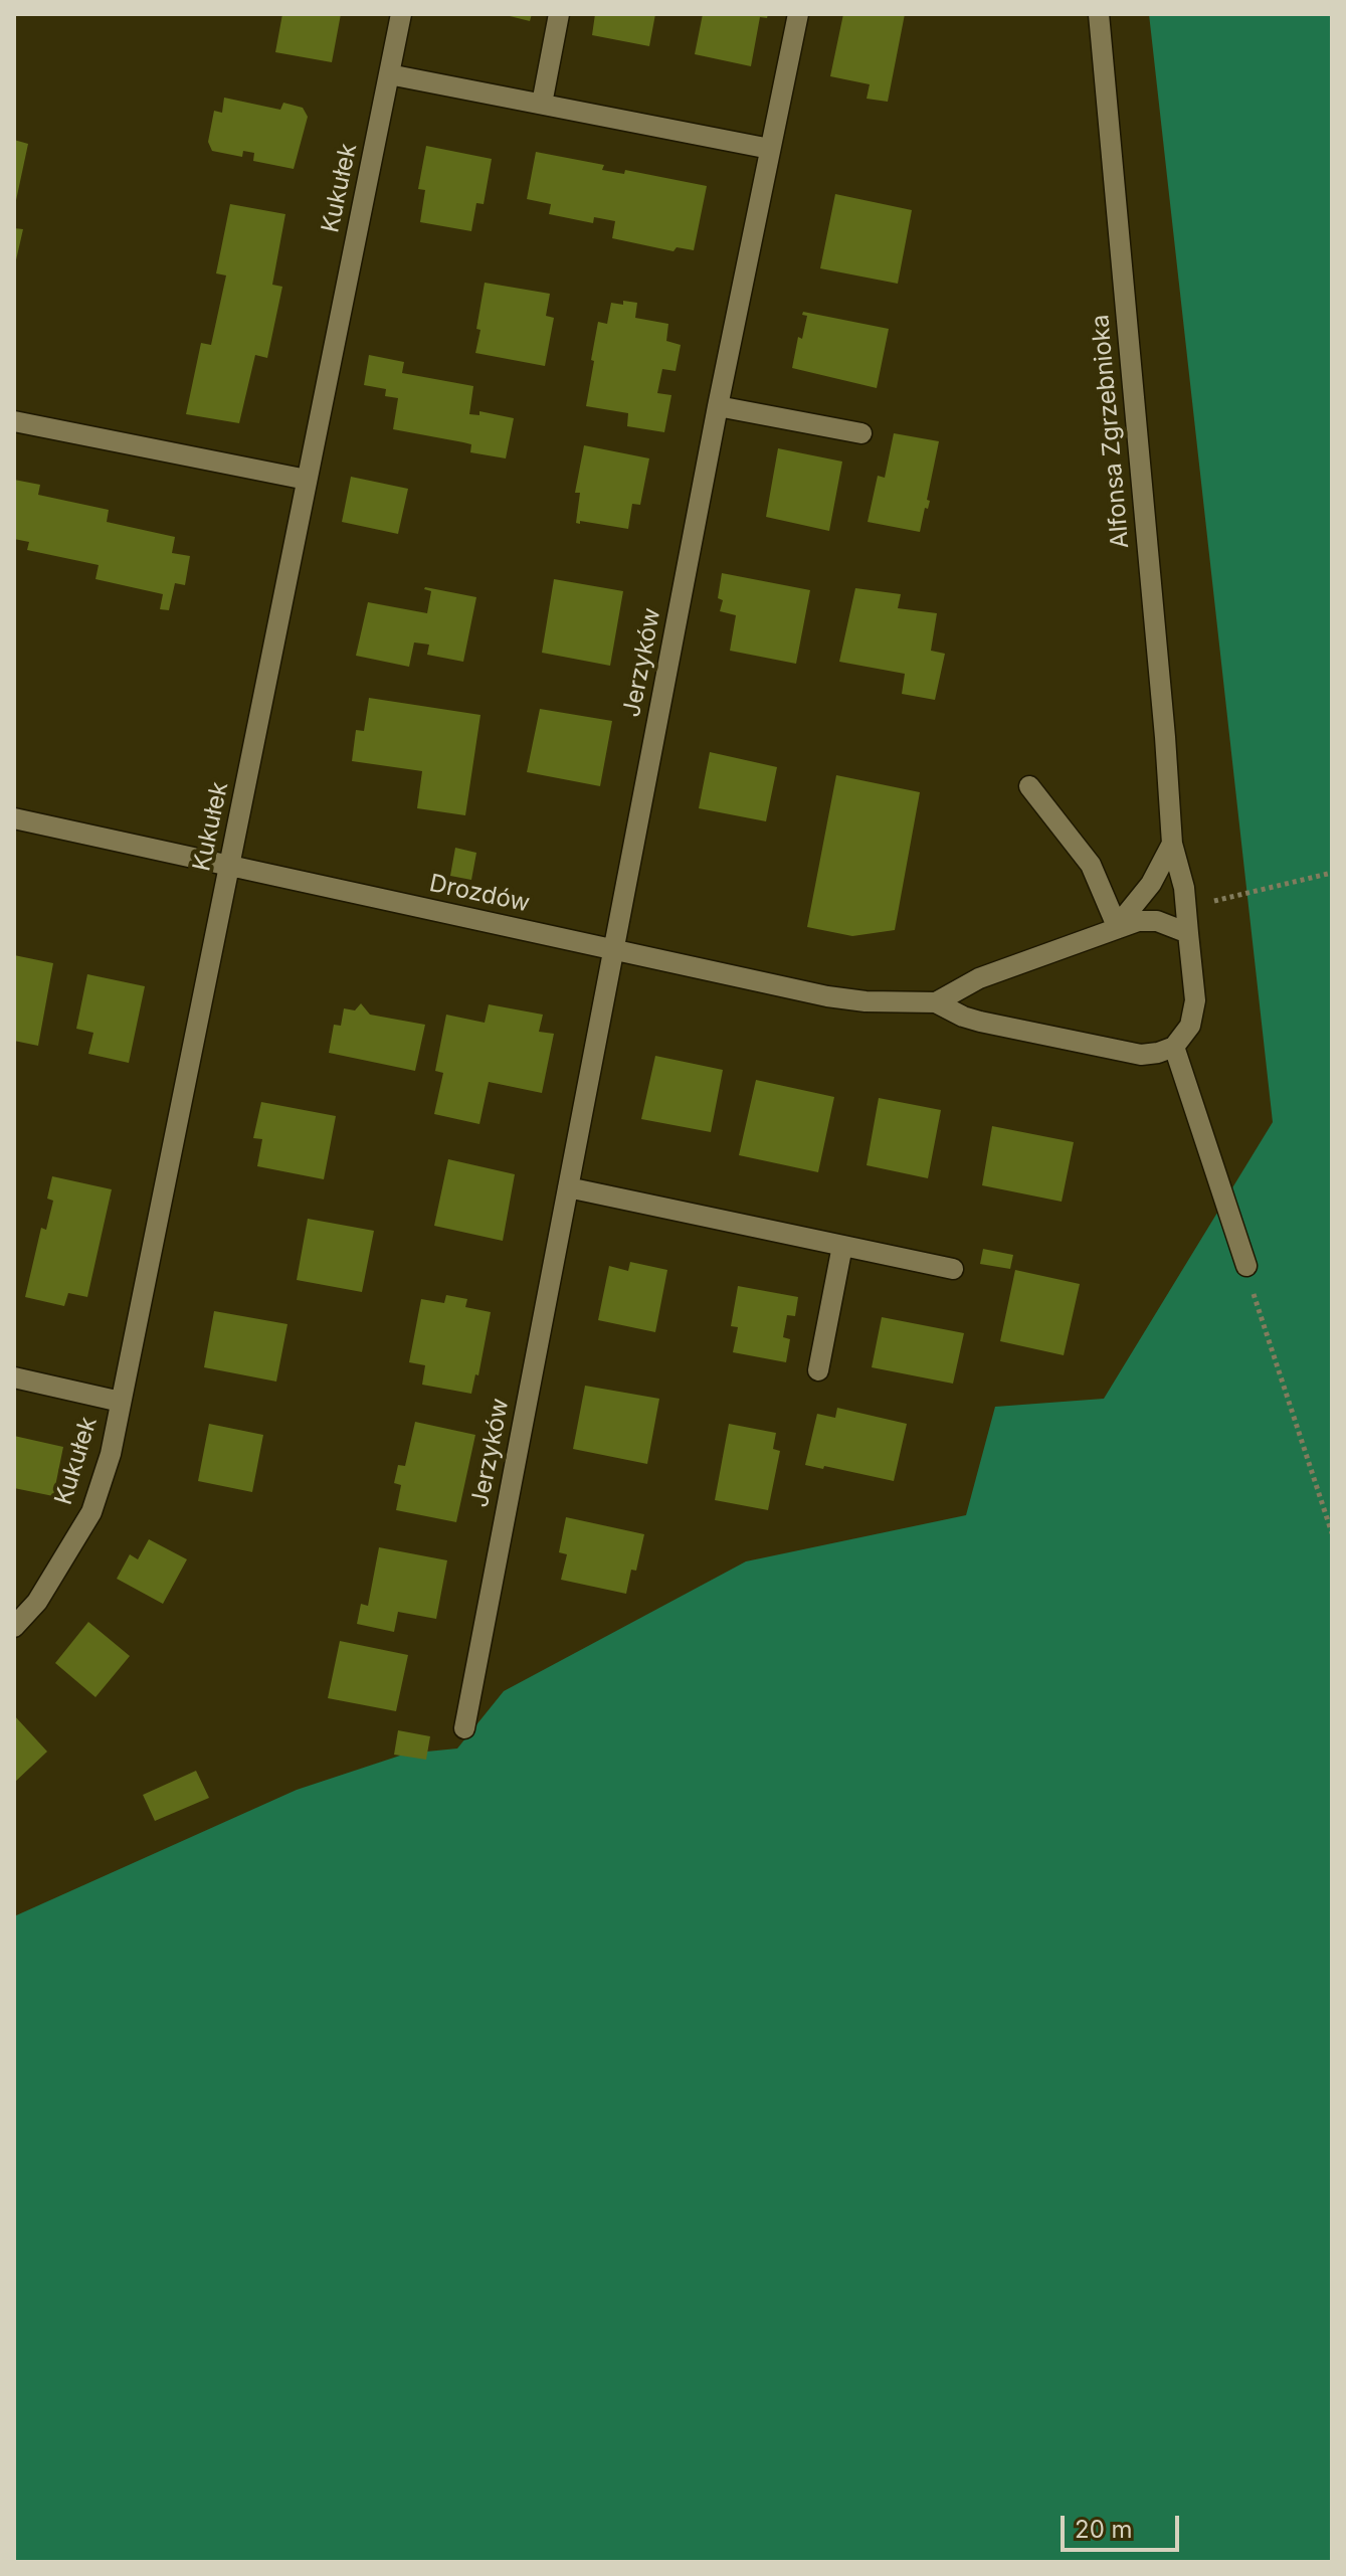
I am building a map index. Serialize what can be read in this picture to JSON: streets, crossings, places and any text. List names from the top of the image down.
{
  "streets": {
    "street": [
      "Kukułek",
      "Alfonsa Zgrzebnioka",
      "Jerzyków",
      "Drozdów"
    ]
  },
  "crossings": [
    ["Kukułek", "Drozdów"],
    ["Jerzyków", "Drozdów"]
  ],
  "scale_bar": "20 m"
}
